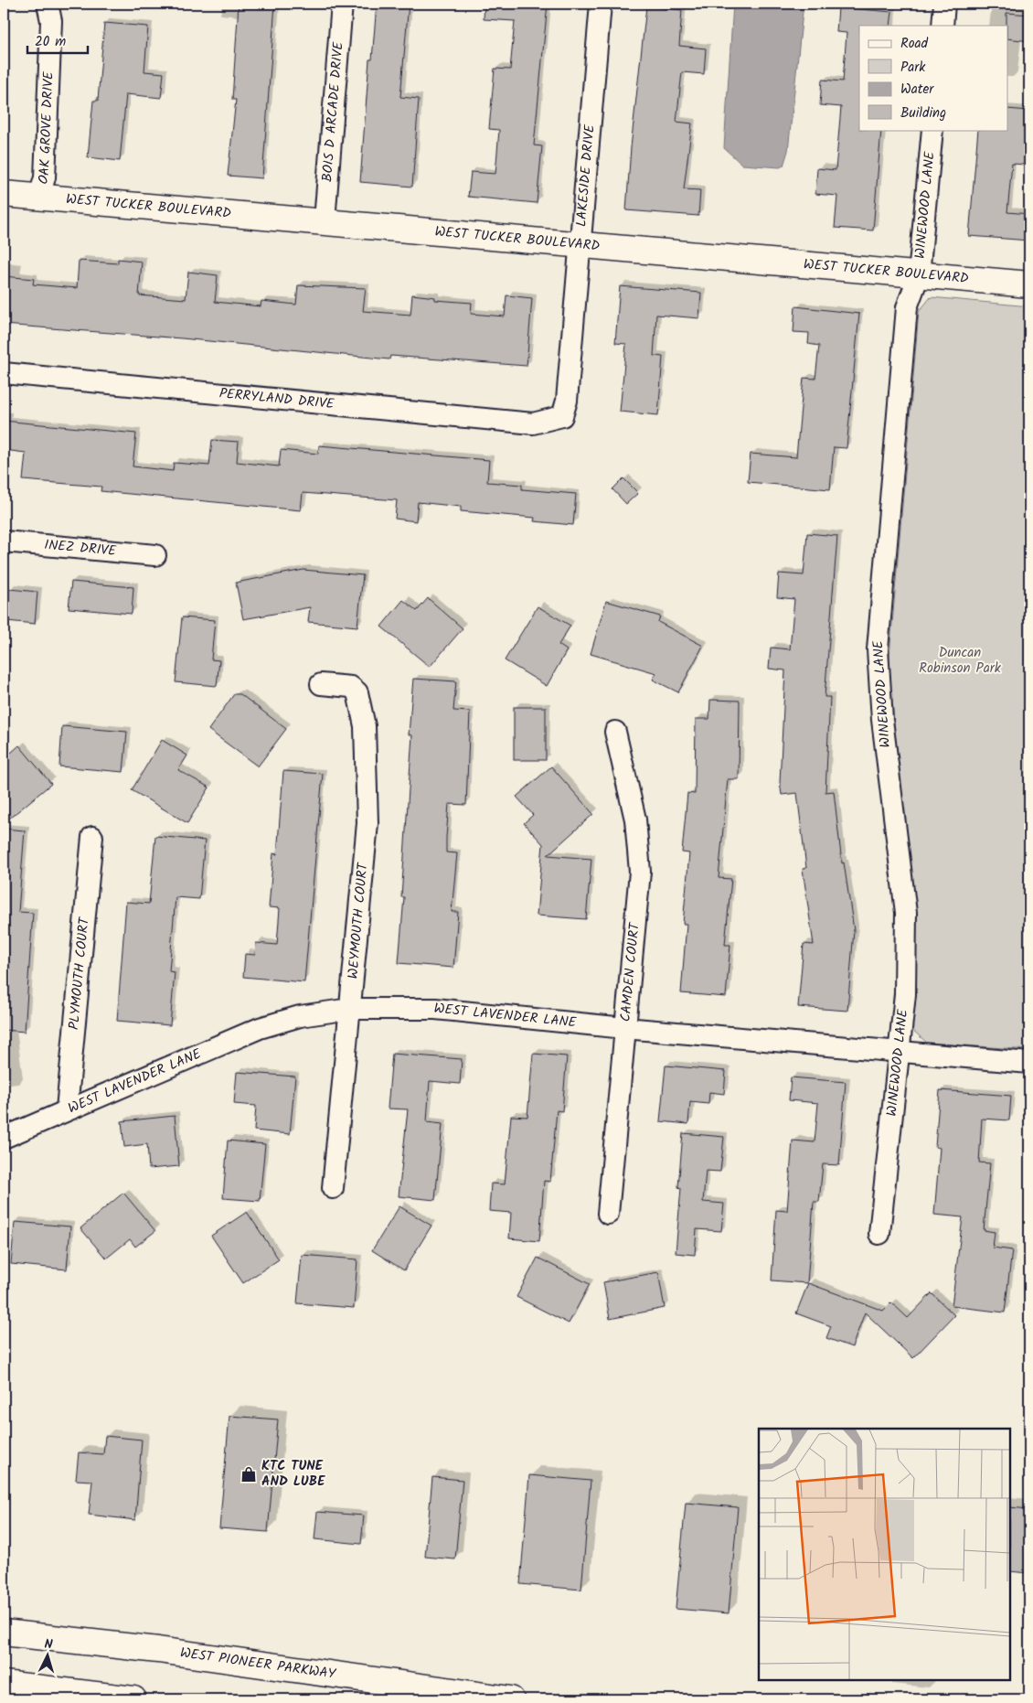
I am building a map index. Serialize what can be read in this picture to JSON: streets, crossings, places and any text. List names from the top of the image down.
{
  "streets": {
    "street": [
      "BOIS D ARCADE DRIVE",
      "OAK GROVE DRIVE",
      "LAKESIDE DRIVE",
      "WINEWOOD LANE",
      "WEST TUCKER BOULEVARD",
      "PERRYLAND DRIVE",
      "INEZ DRIVE",
      "WEYMOUTH COURT",
      "CAMDEN COURT",
      "PLYMOUTH COURT",
      "WEST LAVENDER LANE",
      "WEST PIONEER PARKWAY"
    ]
  },
  "crossings": [
    ["BOIS D ARCADE DRIVE", "WEST TUCKER BOULEVARD"],
    ["OAK GROVE DRIVE", "WEST TUCKER BOULEVARD"],
    ["LAKESIDE DRIVE", "WEST TUCKER BOULEVARD"],
    ["LAKESIDE DRIVE", "PERRYLAND DRIVE"],
    ["WINEWOOD LANE", "WEST TUCKER BOULEVARD"],
    ["WINEWOOD LANE", "WEST LAVENDER LANE"],
    ["WEYMOUTH COURT", "WEST LAVENDER LANE"],
    ["CAMDEN COURT", "WEST LAVENDER LANE"],
    ["PLYMOUTH COURT", "WEST LAVENDER LANE"]
  ],
  "parks": ["Duncan Robinson Park"],
  "places": {
    "shop": ["KTC TUNE AND LUBE"]
  },
  "legend": [
    "Road",
    "Park",
    "Water",
    "Building"
  ],
  "scale_bar": "20 m",
  "north": "top"
}
